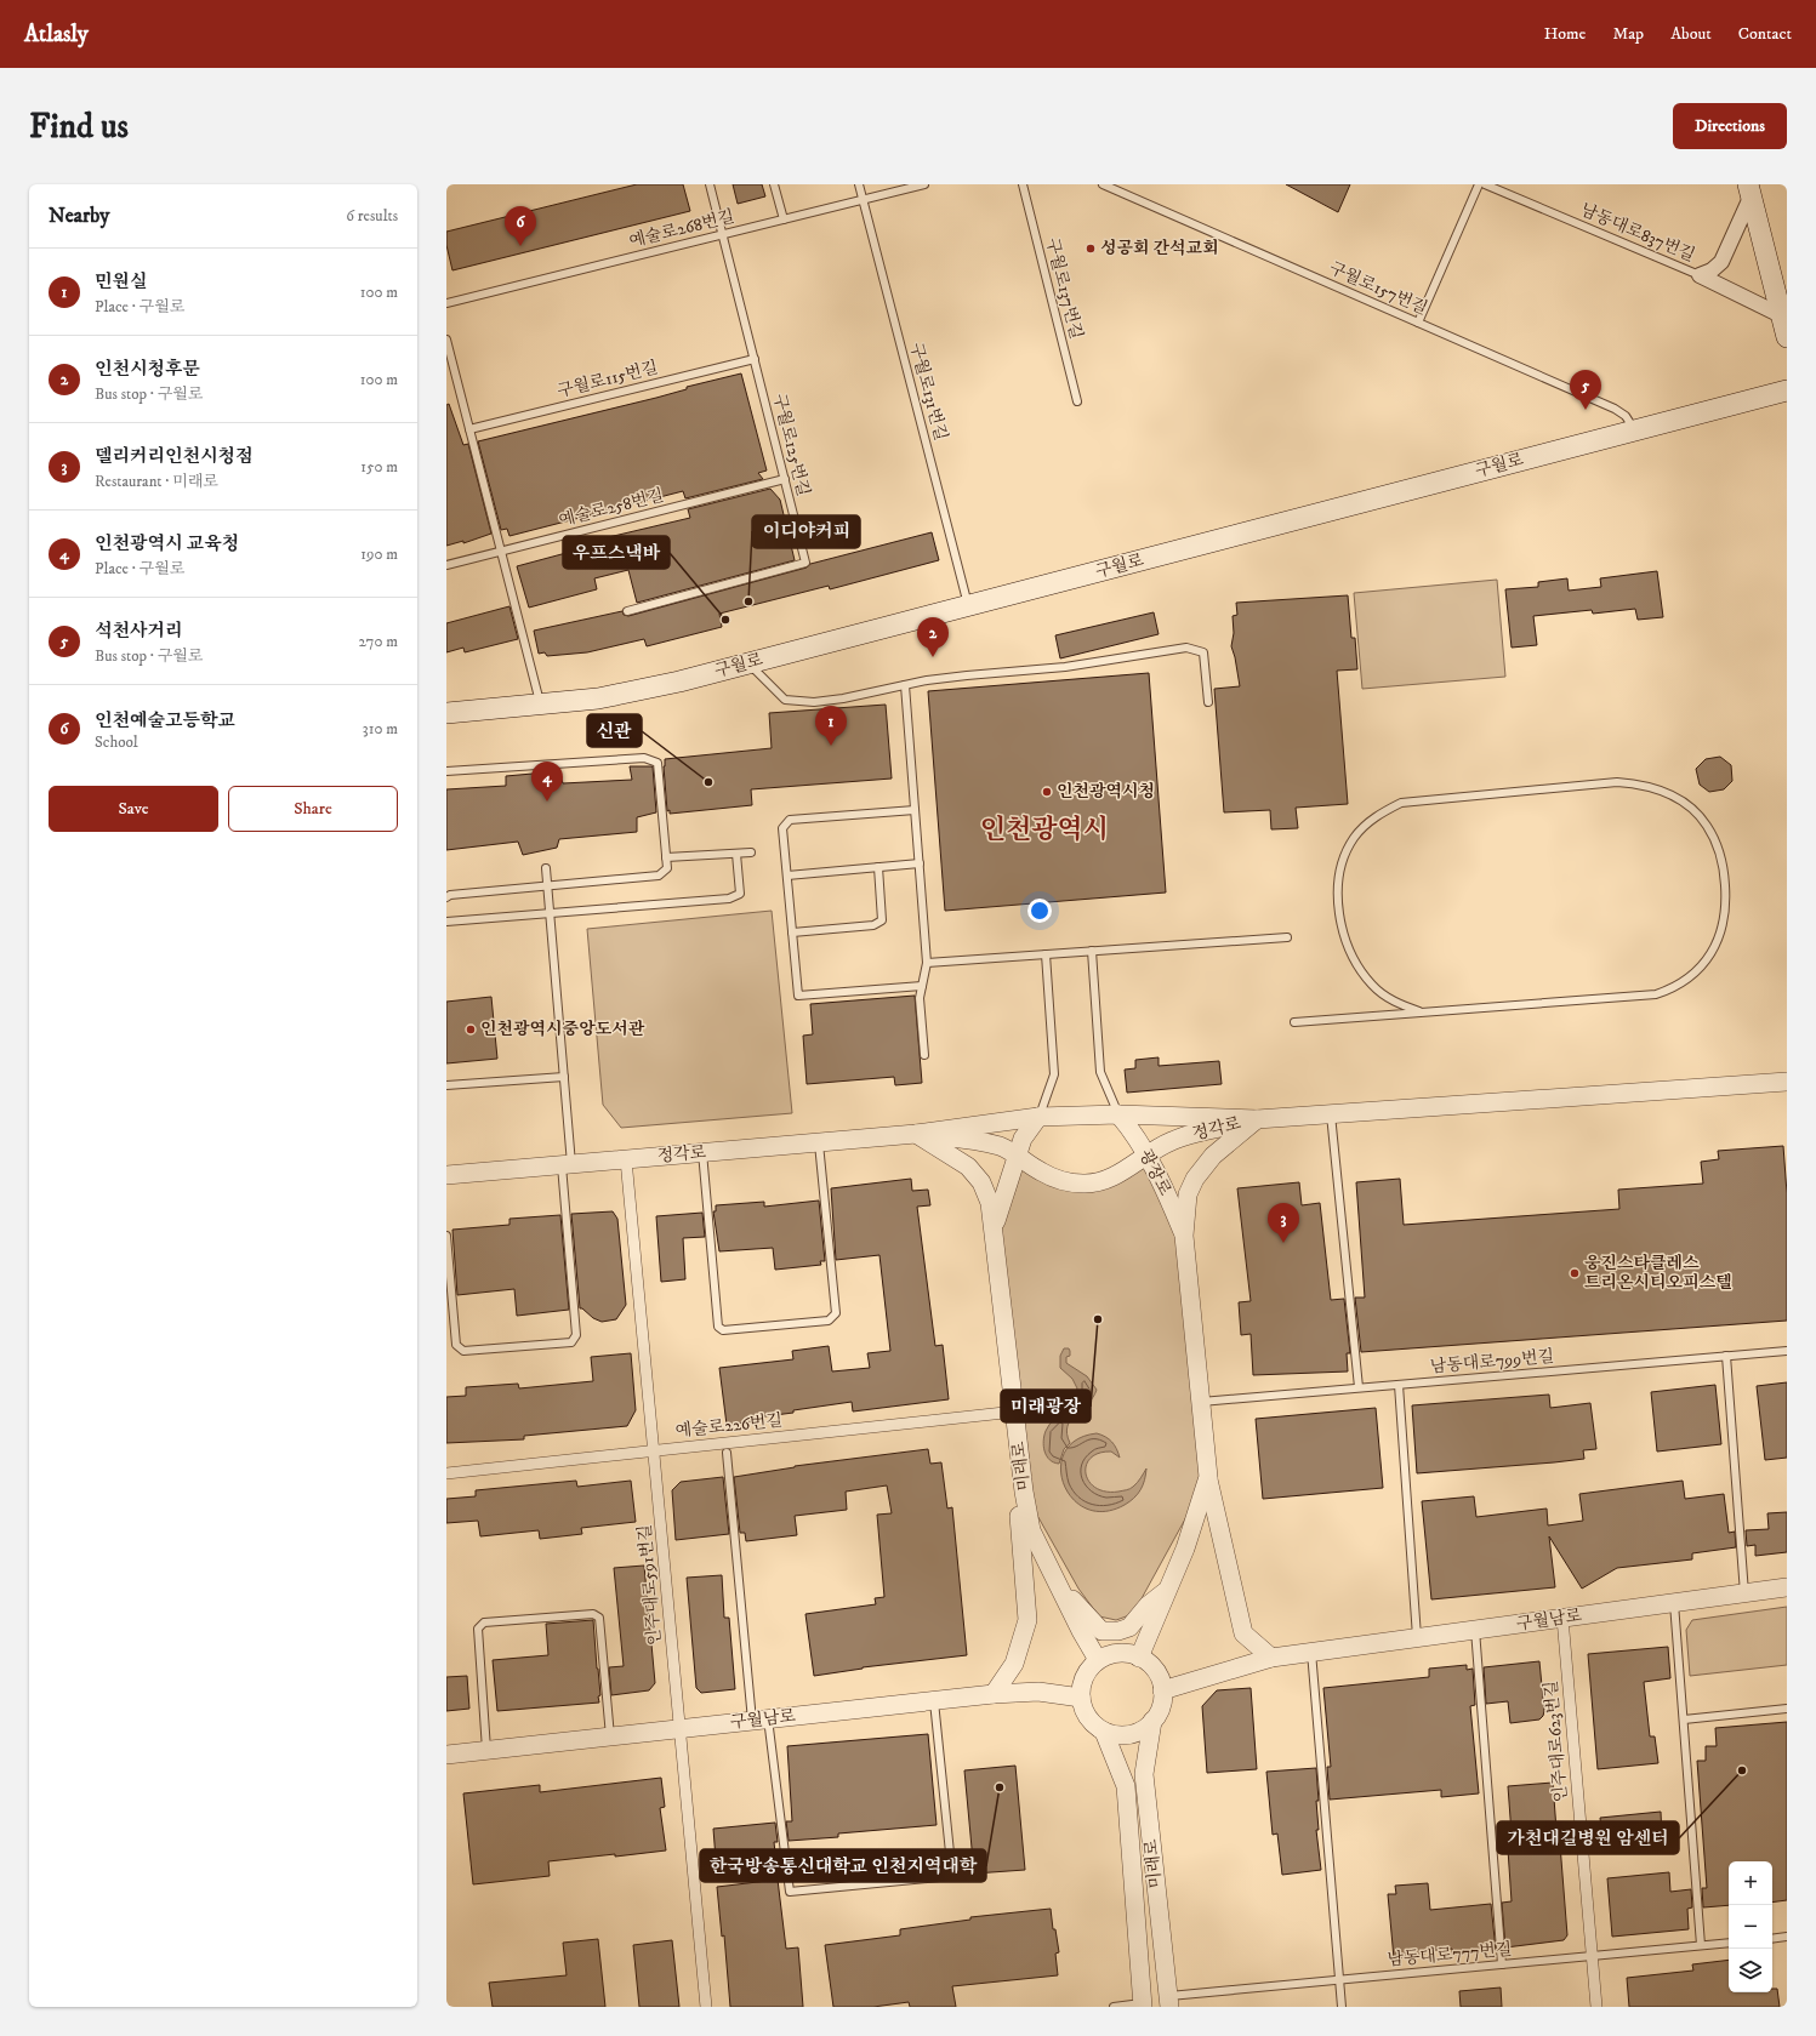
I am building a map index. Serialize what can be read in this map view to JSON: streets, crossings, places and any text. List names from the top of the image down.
{
  "streets": {
    "main road": ["구월로"],
    "street": [
      "정각로",
      "광장로",
      "예술로226번길",
      "미래로",
      "인주대로591번길",
      "구월남로",
      "인주대로623번길"
    ],
    "lane": [
      "예술로268번길",
      "남동대로837번길",
      "구월로137번길",
      "구월로157번길",
      "구월로115번길",
      "구월로131번길",
      "구월로125번길",
      "예술로258번길",
      "남동대로799번길",
      "남동대로777번길"
    ]
  },
  "crossings": [
    ["예술로268번길", "구월로131번길"],
    ["예술로268번길", "구월로125번길"],
    ["구월로157번길", "구월로"],
    ["구월로115번길", "구월로125번길"],
    ["구월로131번길", "구월로"],
    ["구월로125번길", "예술로258번길"],
    ["정각로", "광장로"],
    ["정각로", "미래로"],
    ["정각로", "인주대로591번길"],
    ["예술로226번길", "미래로"],
    ["예술로226번길", "인주대로591번길"],
    ["미래로", "구월남로"],
    ["미래로", "남동대로777번길"],
    ["인주대로591번길", "구월남로"],
    ["구월남로", "인주대로623번길"],
    ["인주대로623번길", "남동대로777번길"]
  ],
  "districts": ["인천광역시"],
  "places": [
    "성공회 간석교회",
    "이디야커피",
    "우프스낵바",
    "신관",
    "인천광역시청",
    "인천광역시중앙도서관",
    "웅진스타클레스 트리온시티오피스텔",
    "미래광장",
    "가천대길병원 암센터",
    "한국방송통신대학교 인천지역대학"
  ],
  "page": {
    "header": "Atlasly",
    "nav": [
      "Home",
      "Map",
      "About",
      "Contact"
    ],
    "buttons": [
      "Directions",
      ["Save", "Share"]
    ],
    "title": "Find us",
    "heading": ["Nearby", "6 results"],
    "pins": [
      "6",
      "5",
      "2",
      "1",
      "4",
      "3"
    ],
    "list": [
      {
        "mark": "1",
        "name": "민원실",
        "note": "Place · 구월로",
        "value": "100 m"
      },
      {
        "mark": "2",
        "name": "인천시청후문",
        "note": "Bus stop · 구월로",
        "value": "100 m"
      },
      {
        "mark": "3",
        "name": "델리커리인천시청점",
        "note": "Restaurant · 미래로",
        "value": "150 m"
      },
      {
        "mark": "4",
        "name": "인천광역시 교육청",
        "note": "Place · 구월로",
        "value": "190 m"
      },
      {
        "mark": "5",
        "name": "석천사거리",
        "note": "Bus stop · 구월로",
        "value": "270 m"
      },
      {
        "mark": "6",
        "name": "인천예술고등학교",
        "note": "School",
        "value": "310 m"
      }
    ],
    "map_buttons": ["+", "−"]
  }
}
